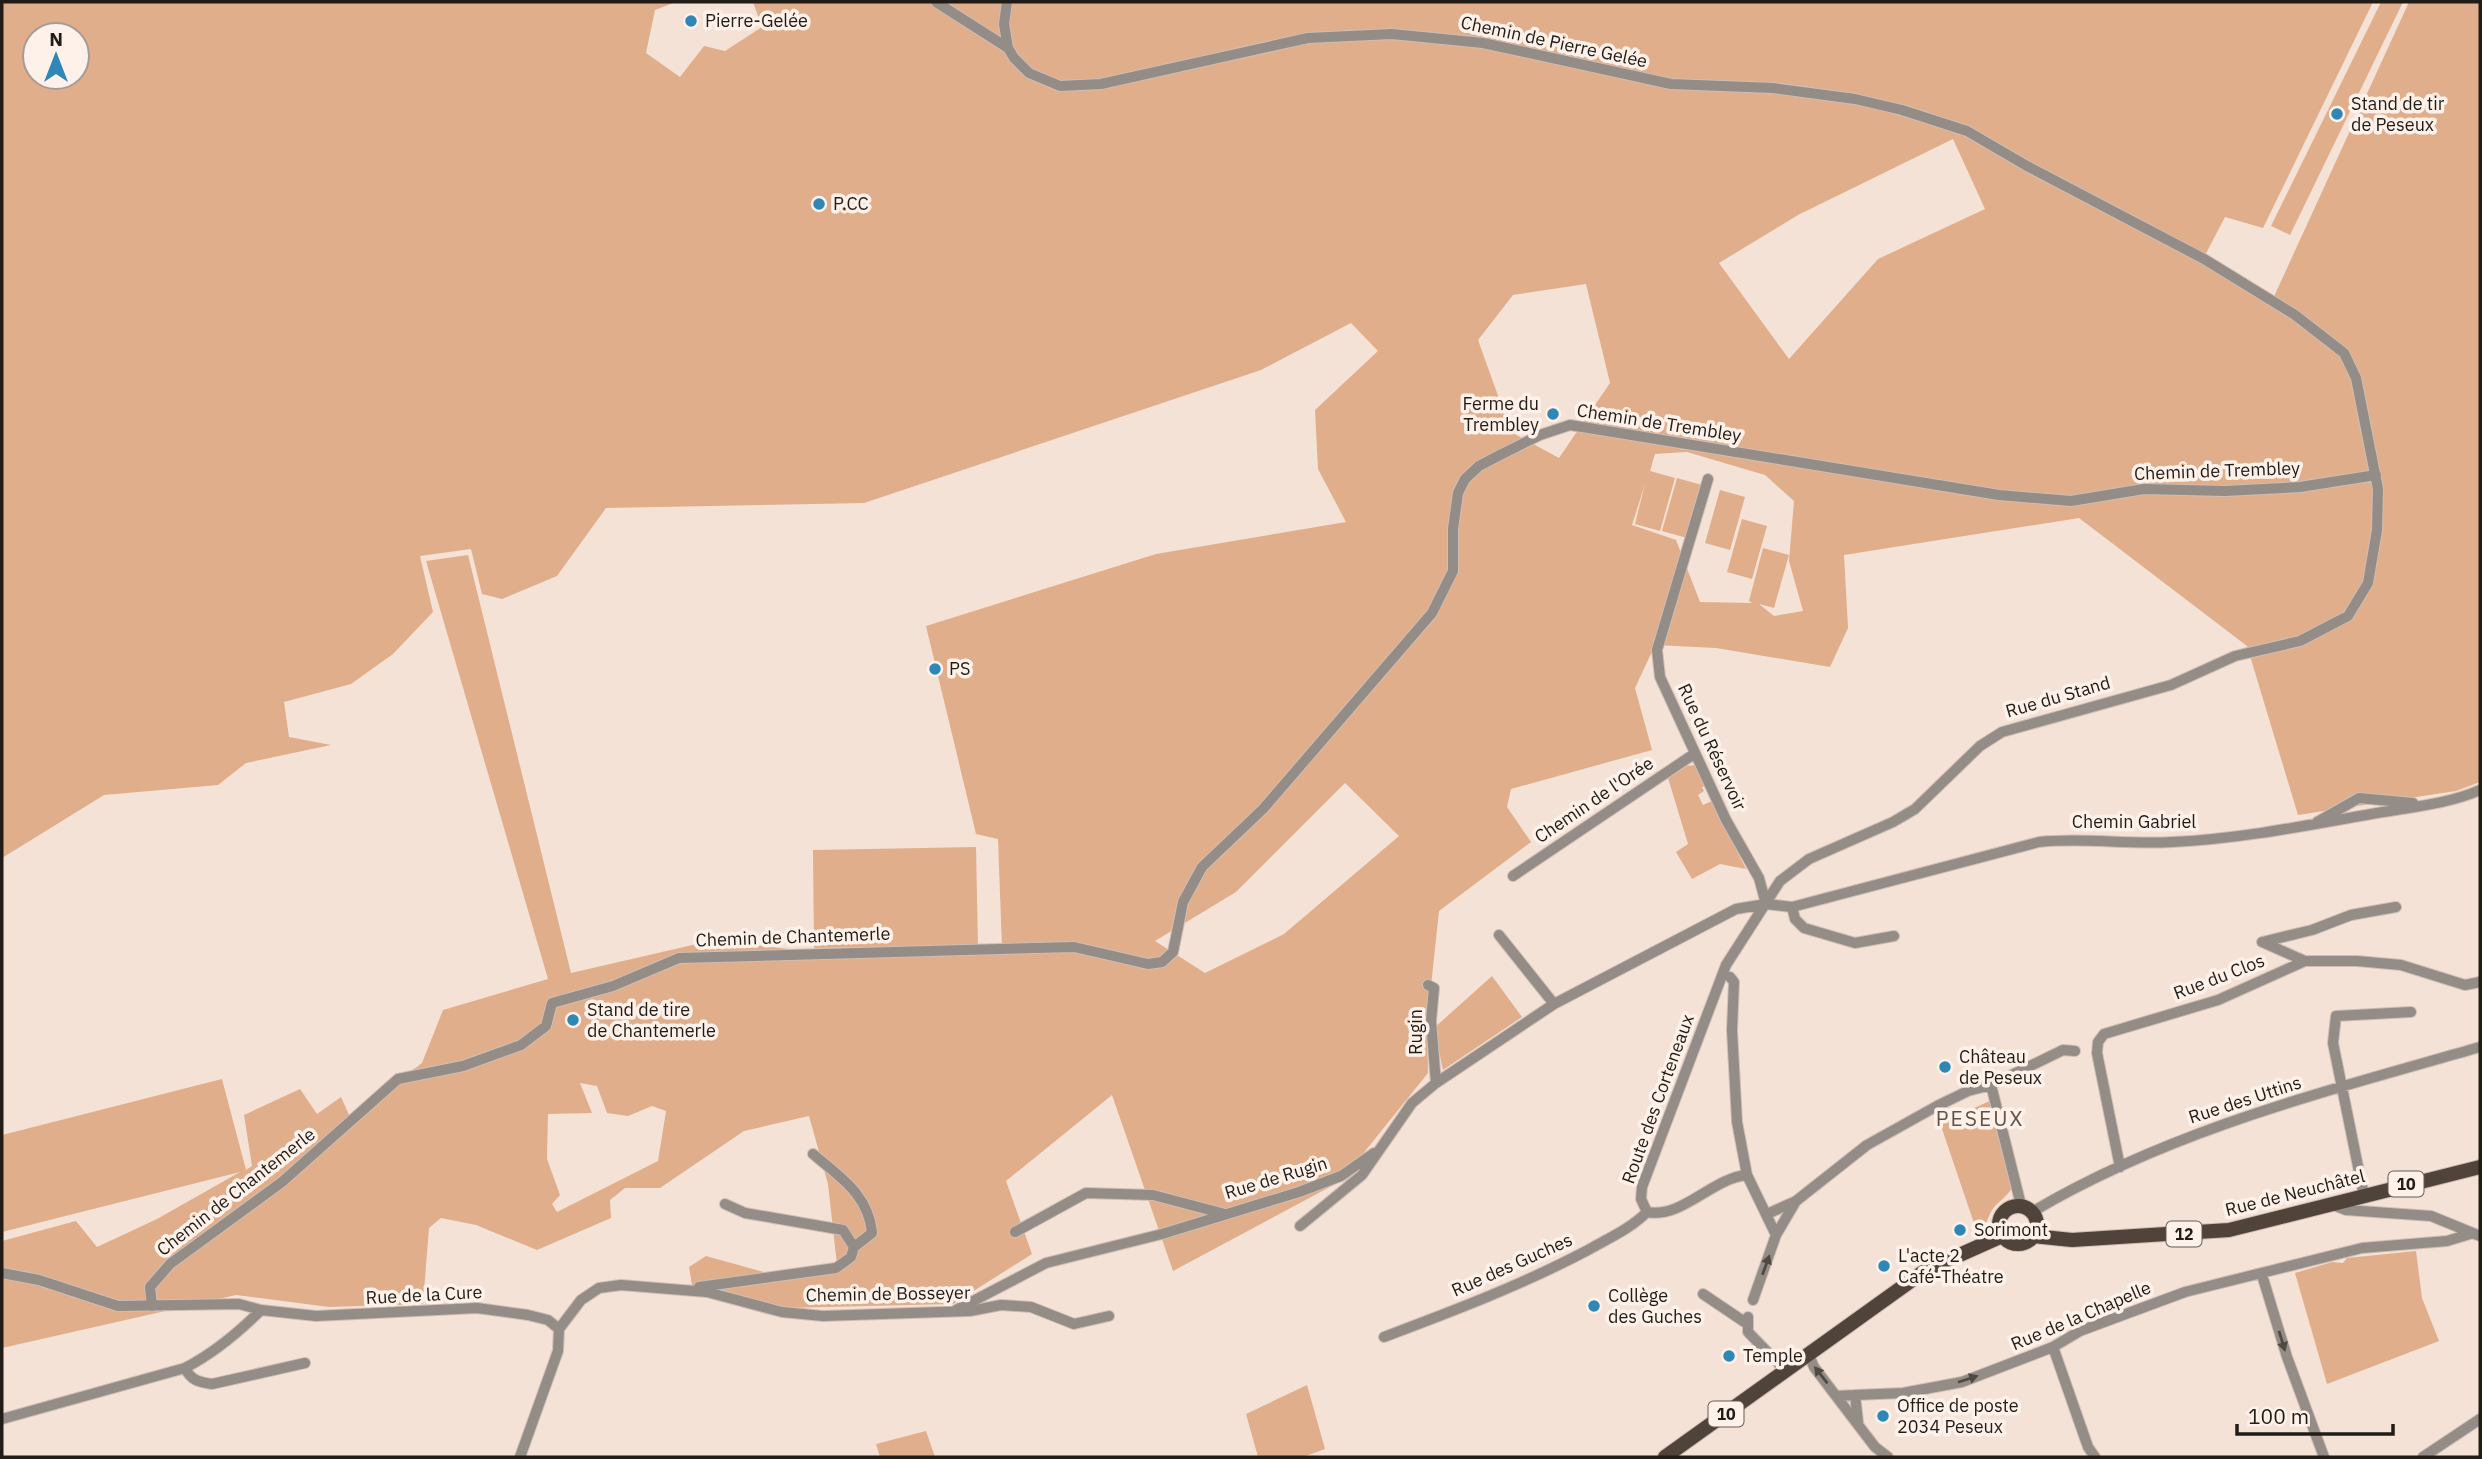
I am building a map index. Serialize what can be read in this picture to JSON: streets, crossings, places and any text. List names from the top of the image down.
{
  "streets": {
    "main road": ["10", "Rue de Neuchâtel", "12"],
    "street": [
      "Chemin de Pierre Gelée",
      "Chemin de Trembley",
      "Rue du Stand",
      "Rue du Réservoir",
      "Chemin de l'Orée",
      "Chemin Gabriel",
      "Chemin de Chantemerle",
      "Rue du Clos",
      "Rugin",
      "Route des Corteneaux",
      "Rue des Uttins",
      "Rue de Rugin",
      "Rue des Guches",
      "Chemin de Bosseyer",
      "Rue de la Cure",
      "Rue de la Chapelle"
    ]
  },
  "crossings": [
    ["Chemin de Pierre Gelée", "Chemin de Trembley"],
    ["Chemin de Pierre Gelée", "Rue du Stand"],
    ["Chemin de Trembley", "Rue du Stand"],
    ["Chemin de Trembley", "Chemin de Chantemerle"],
    ["Rue du Stand", "Rue du Réservoir"],
    ["Rue du Stand", "Chemin Gabriel"],
    ["Rue du Stand", "Route des Corteneaux"],
    ["Rue du Stand", "Rue de Rugin"],
    ["Rue du Réservoir", "Chemin de l'Orée"],
    ["Rue du Réservoir", "Chemin Gabriel"],
    ["Rue du Réservoir", "Route des Corteneaux"],
    ["Rue du Réservoir", "Rue de Rugin"],
    ["Chemin Gabriel", "Route des Corteneaux"],
    ["Chemin Gabriel", "Rue de Rugin"],
    ["Chemin de Chantemerle", "Rue de la Cure"],
    ["Rue du Clos", "Rue des Uttins"],
    ["Rugin", "Rue de Rugin"],
    ["Route des Corteneaux", "Rue de Rugin"],
    ["Route des Corteneaux", "Rue des Guches"],
    ["Rue des Uttins", "10"],
    ["Rue des Uttins", "Rue de Neuchâtel"],
    ["10", "Rue de Neuchâtel"],
    ["Chemin de Bosseyer", "Rue de la Cure"]
  ],
  "districts": ["PESEUX"],
  "places": [
    "Pierre-Gelée",
    "Stand de tir de Peseux",
    "P.CC",
    "Ferme du Trembley",
    "PS",
    "Stand de tire de Chantemerle",
    "Château de Peseux",
    "Sorimont",
    "L'acte 2 Café-Théatre",
    "Collège des Guches",
    "Temple",
    "Office de poste 2034 Peseux"
  ],
  "scale_bar": "100 m",
  "north": "top"
}
